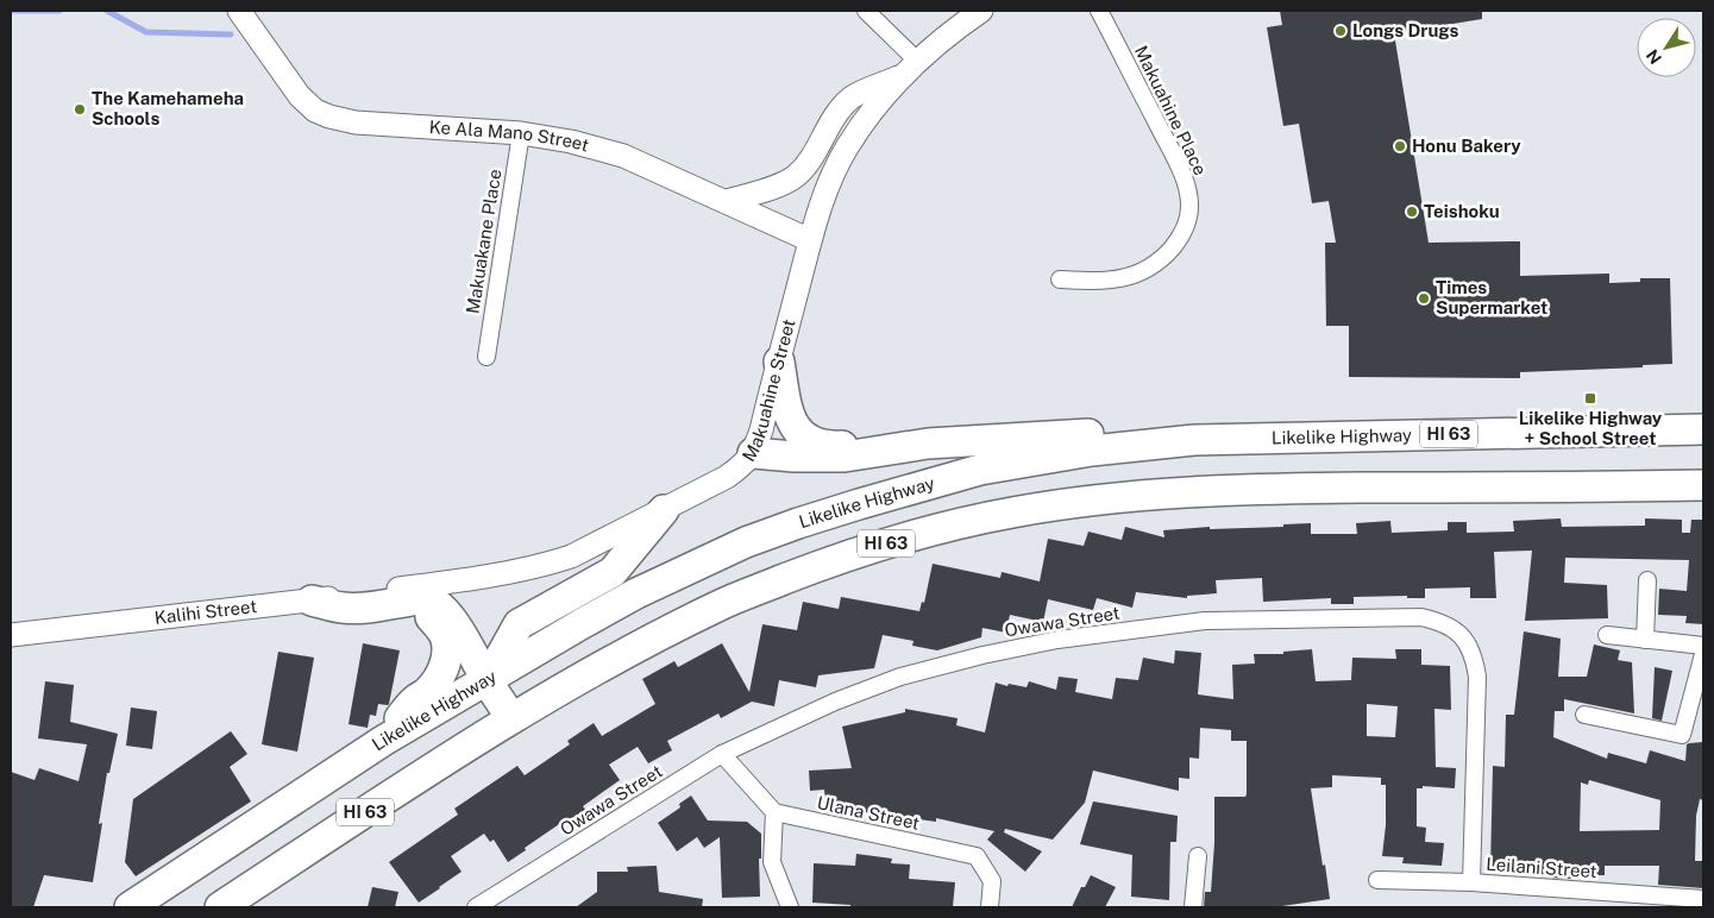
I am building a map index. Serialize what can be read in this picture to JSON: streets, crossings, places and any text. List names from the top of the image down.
{
  "streets": {
    "highway": ["HI 63", "Likelike Highway"],
    "street": [
      "Makuahine Place",
      "Ke Ala Mano Street",
      "Makuakane Place",
      "Makuahine Street",
      "Kalihi Street",
      "Owawa Street",
      "Ulana Street",
      "Leilani Street"
    ]
  },
  "crossings": [
    ["Ke Ala Mano Street", "Makuakane Place"],
    ["Ke Ala Mano Street", "Makuahine Street"],
    ["Makuahine Street", "Kalihi Street"],
    ["Owawa Street", "Leilani Street"]
  ],
  "places": {
    "other": [
      "Longs Drugs",
      "The Kamehameha Schools",
      "Honu Bakery",
      "Teishoku",
      "Times Supermarket"
    ],
    "transit": ["Likelike Highway + School Street"]
  },
  "north": "bottom left"
}
